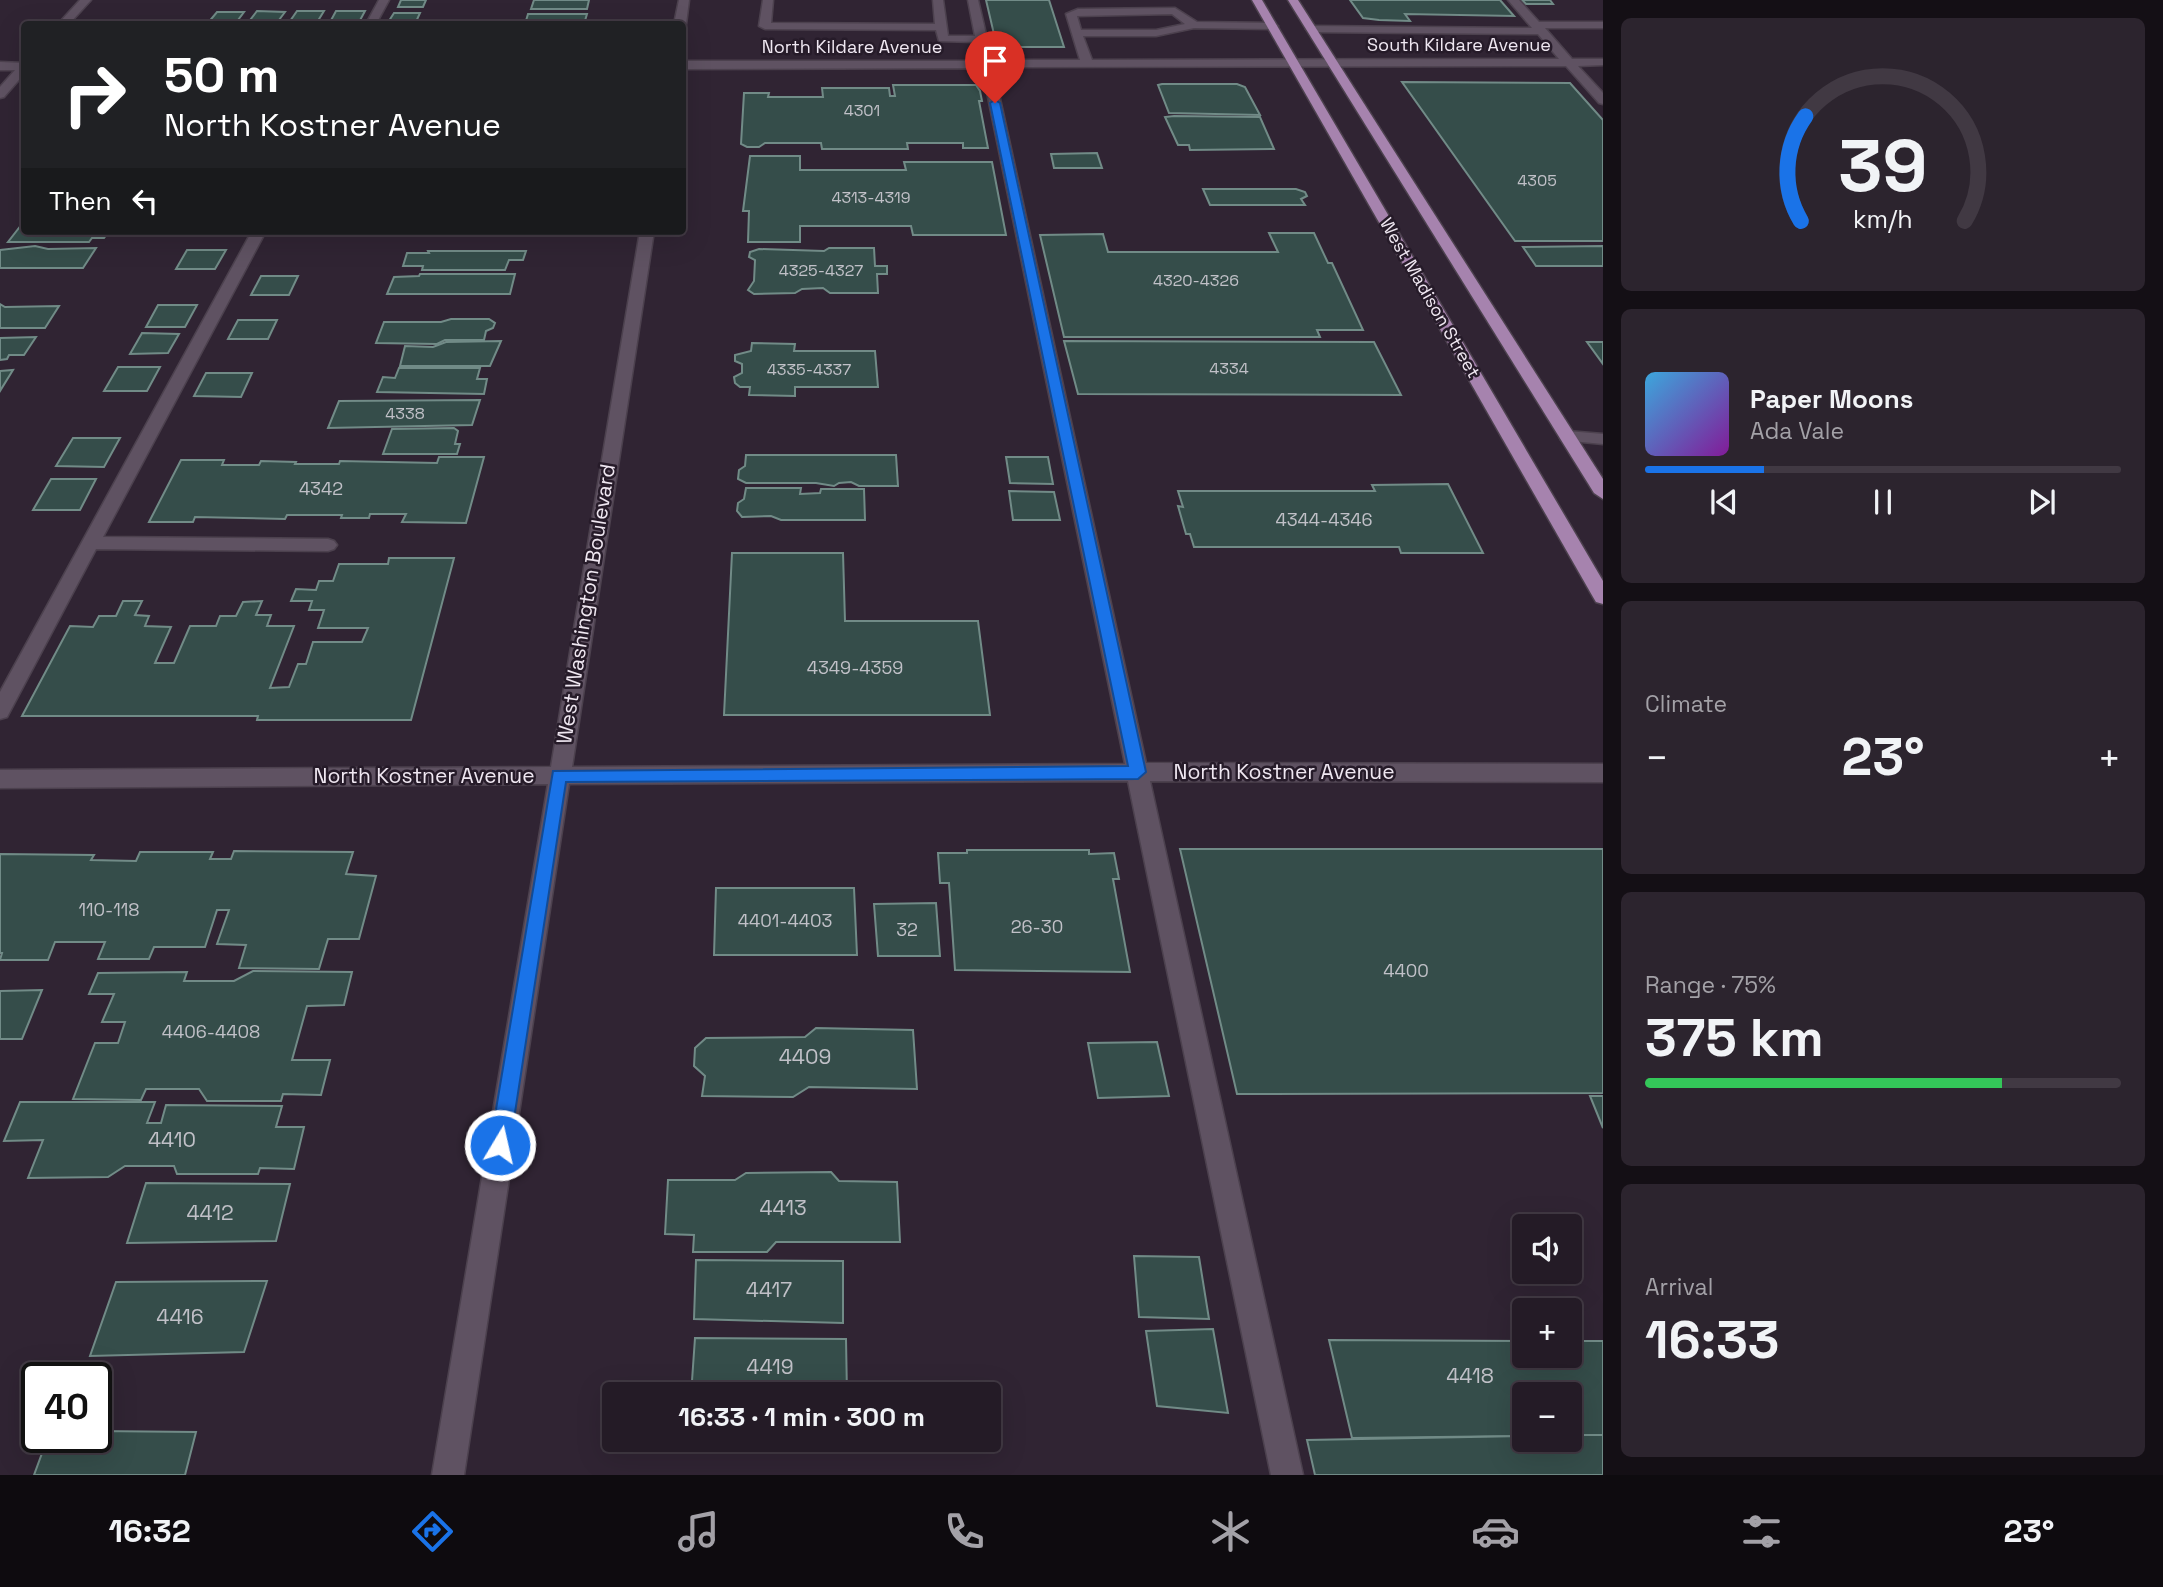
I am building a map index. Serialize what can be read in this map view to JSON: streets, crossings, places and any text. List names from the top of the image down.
{
  "streets": {
    "main road": ["West Madison Street"],
    "street": [
      "South Kildare Avenue",
      "North Kildare Avenue",
      "West Washington Boulevard",
      "North Kostner Avenue"
    ]
  },
  "crossings": [
    ["South Kildare Avenue", "North Kildare Avenue"],
    ["South Kildare Avenue", "West Madison Street"],
    ["North Kildare Avenue", "West Madison Street"],
    ["West Washington Boulevard", "North Kostner Avenue"]
  ],
  "house_numbers": [
    "4301",
    "4305",
    "4313-4319",
    "4325-4327",
    "4320-4326",
    "4334",
    "4335-4337",
    "4338",
    "4342",
    "4344-4346",
    "4349-4359",
    "110-118",
    "4401-4403",
    "26-30",
    "32",
    "4400",
    "4406-4408",
    "4409",
    "4410",
    "4413",
    "4412",
    "4417",
    "4416",
    "4419",
    "4418"
  ],
  "page": {
    "turn": ["50 m", "North Kostner Avenue"],
    "then": "Then",
    "song": ["Paper Moons", "Ada Vale"],
    "tile": [
      "Climate",
      ["Range · 75%", "375 km"],
      ["Arrival", "16:33"]
    ],
    "heat": ["−", "23°", "+"],
    "map_buttons": ["+", "−"],
    "limit": "40",
    "trip": "16:33 · 1 min · 300 m",
    "tabs": ["16:32", "23°"],
    "gauge": ["39", "km/h"]
  }
}
